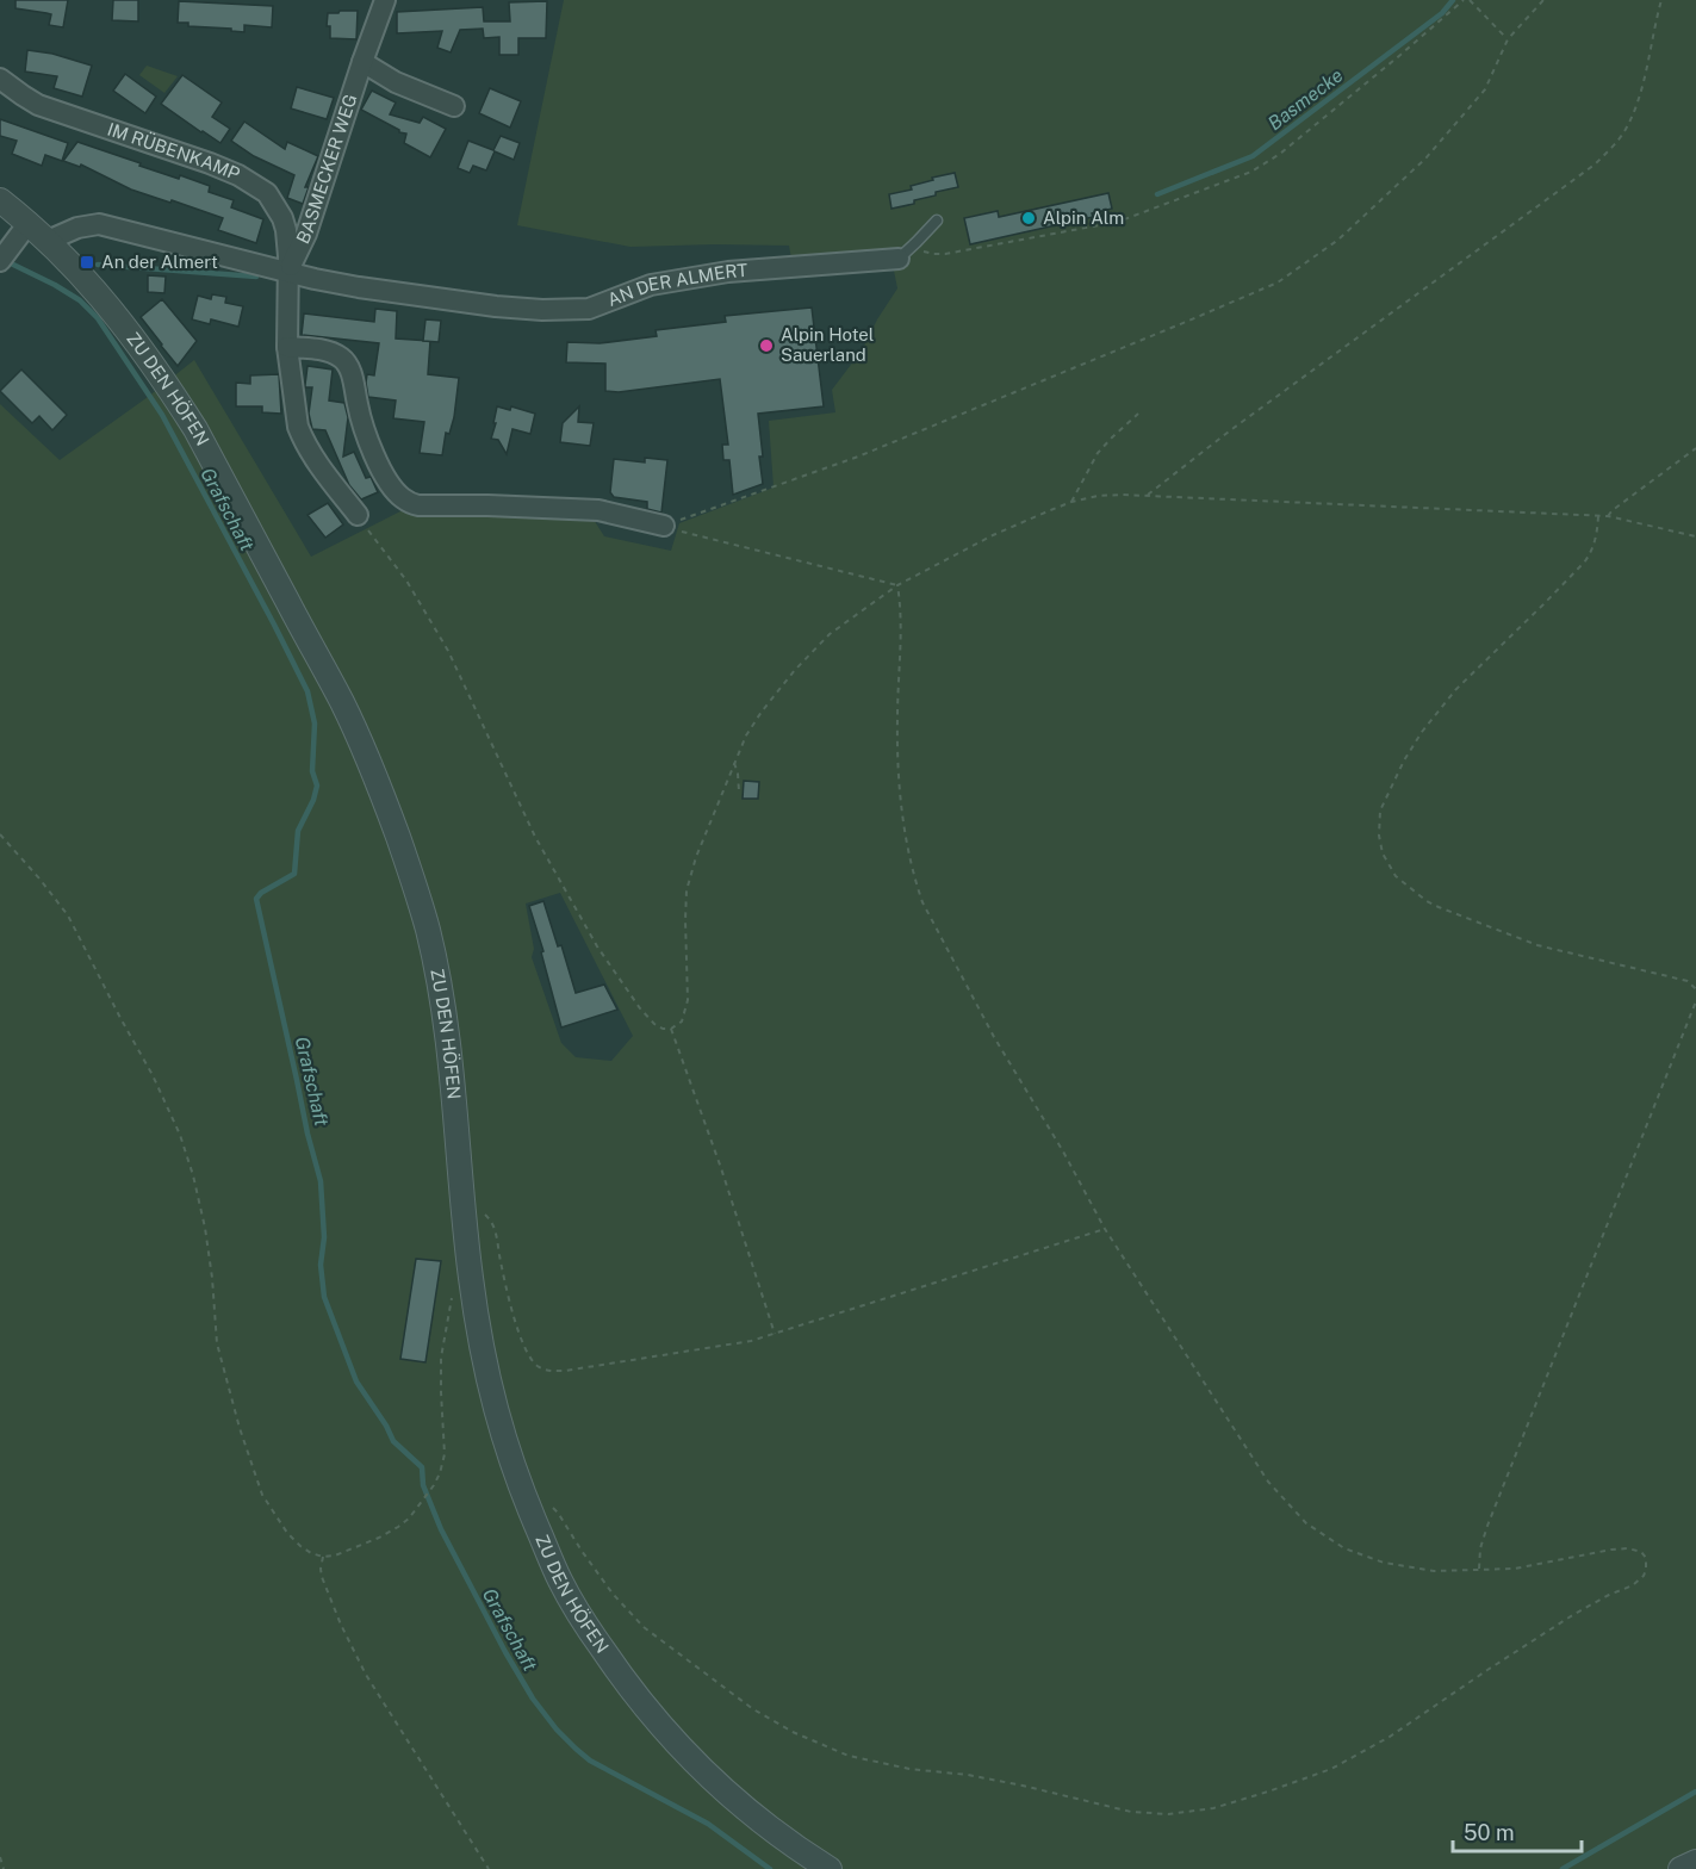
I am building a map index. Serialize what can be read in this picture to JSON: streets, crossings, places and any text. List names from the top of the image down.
{
  "streets": {
    "street": [
      "IM RÜBENKAMP",
      "BASMECKER WEG",
      "AN DER ALMERT",
      "ZU DEN HÖFEN"
    ]
  },
  "crossings": [
    ["IM RÜBENKAMP", "BASMECKER WEG"],
    ["IM RÜBENKAMP", "AN DER ALMERT"],
    ["BASMECKER WEG", "AN DER ALMERT"],
    ["AN DER ALMERT", "ZU DEN HÖFEN"]
  ],
  "water": ["Basmecke", "Grafschaft"],
  "places": {
    "other": ["Alpin Alm", "Alpin Hotel Sauerland"],
    "transit": ["An der Almert"]
  },
  "scale_bar": "50 m"
}
